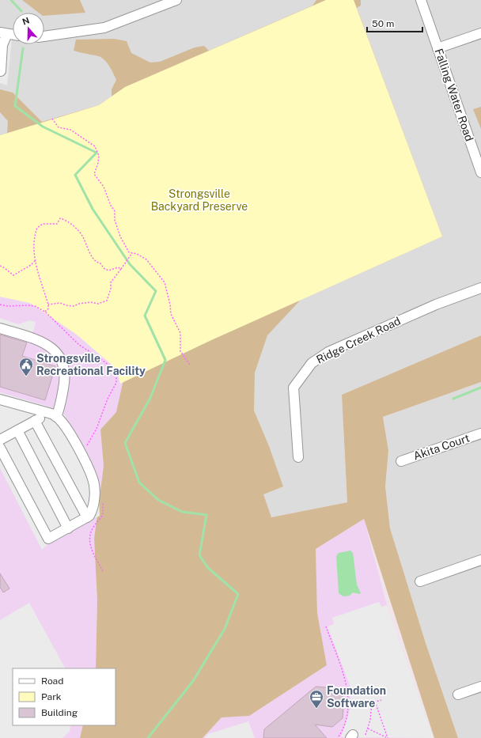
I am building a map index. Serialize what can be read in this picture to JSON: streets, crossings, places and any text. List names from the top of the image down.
{
  "streets": {
    "street": ["Falling Water Road", "Ridge Creek Road", "Akita Court"]
  },
  "parks": ["Strongsville Backyard Preserve"],
  "places": {
    "public building": ["Strongsville Recreational Facility"],
    "office": ["Foundation Software"]
  },
  "legend": ["Road", "Park", "Building"],
  "scale_bar": "50 m",
  "north": "top"
}
